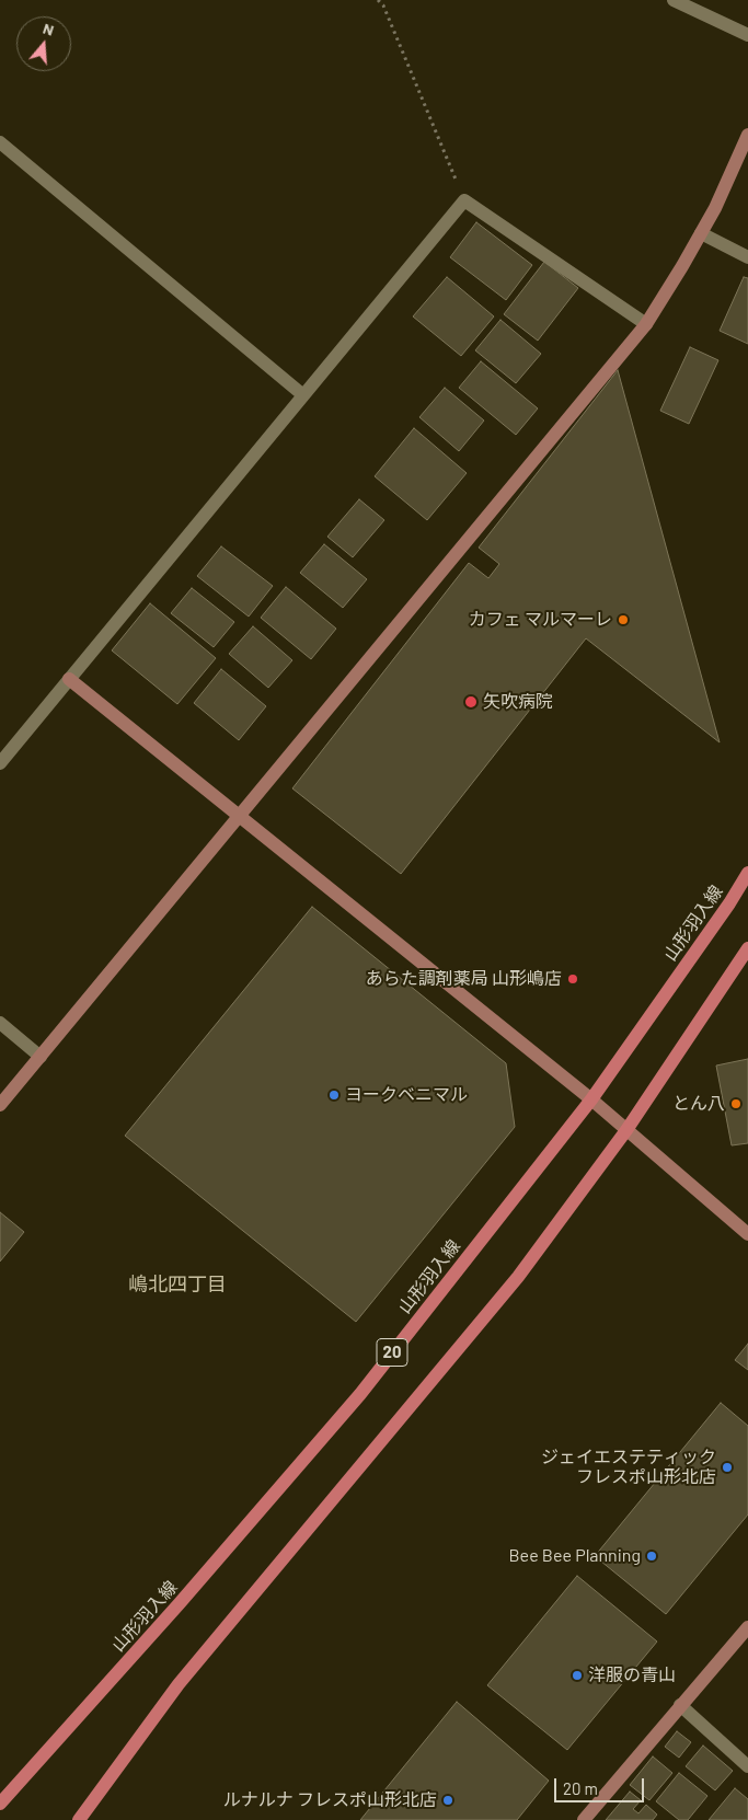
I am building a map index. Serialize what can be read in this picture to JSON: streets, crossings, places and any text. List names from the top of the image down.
{
  "streets": {
    "main road": ["山形羽入線", "20"]
  },
  "districts": ["嶋北四丁目"],
  "places": [
    "カフェ マルマーレ",
    "矢吹病院",
    "あらた調剤薬局 山形嶋店",
    "ヨークベニマル",
    "とん八",
    "ジェイエステティック フレスポ山形北店",
    "Bee Bee Planning",
    "洋服の青山",
    "ルナルナ フレスポ山形北店"
  ],
  "scale_bar": "20 m",
  "north": "top"
}
